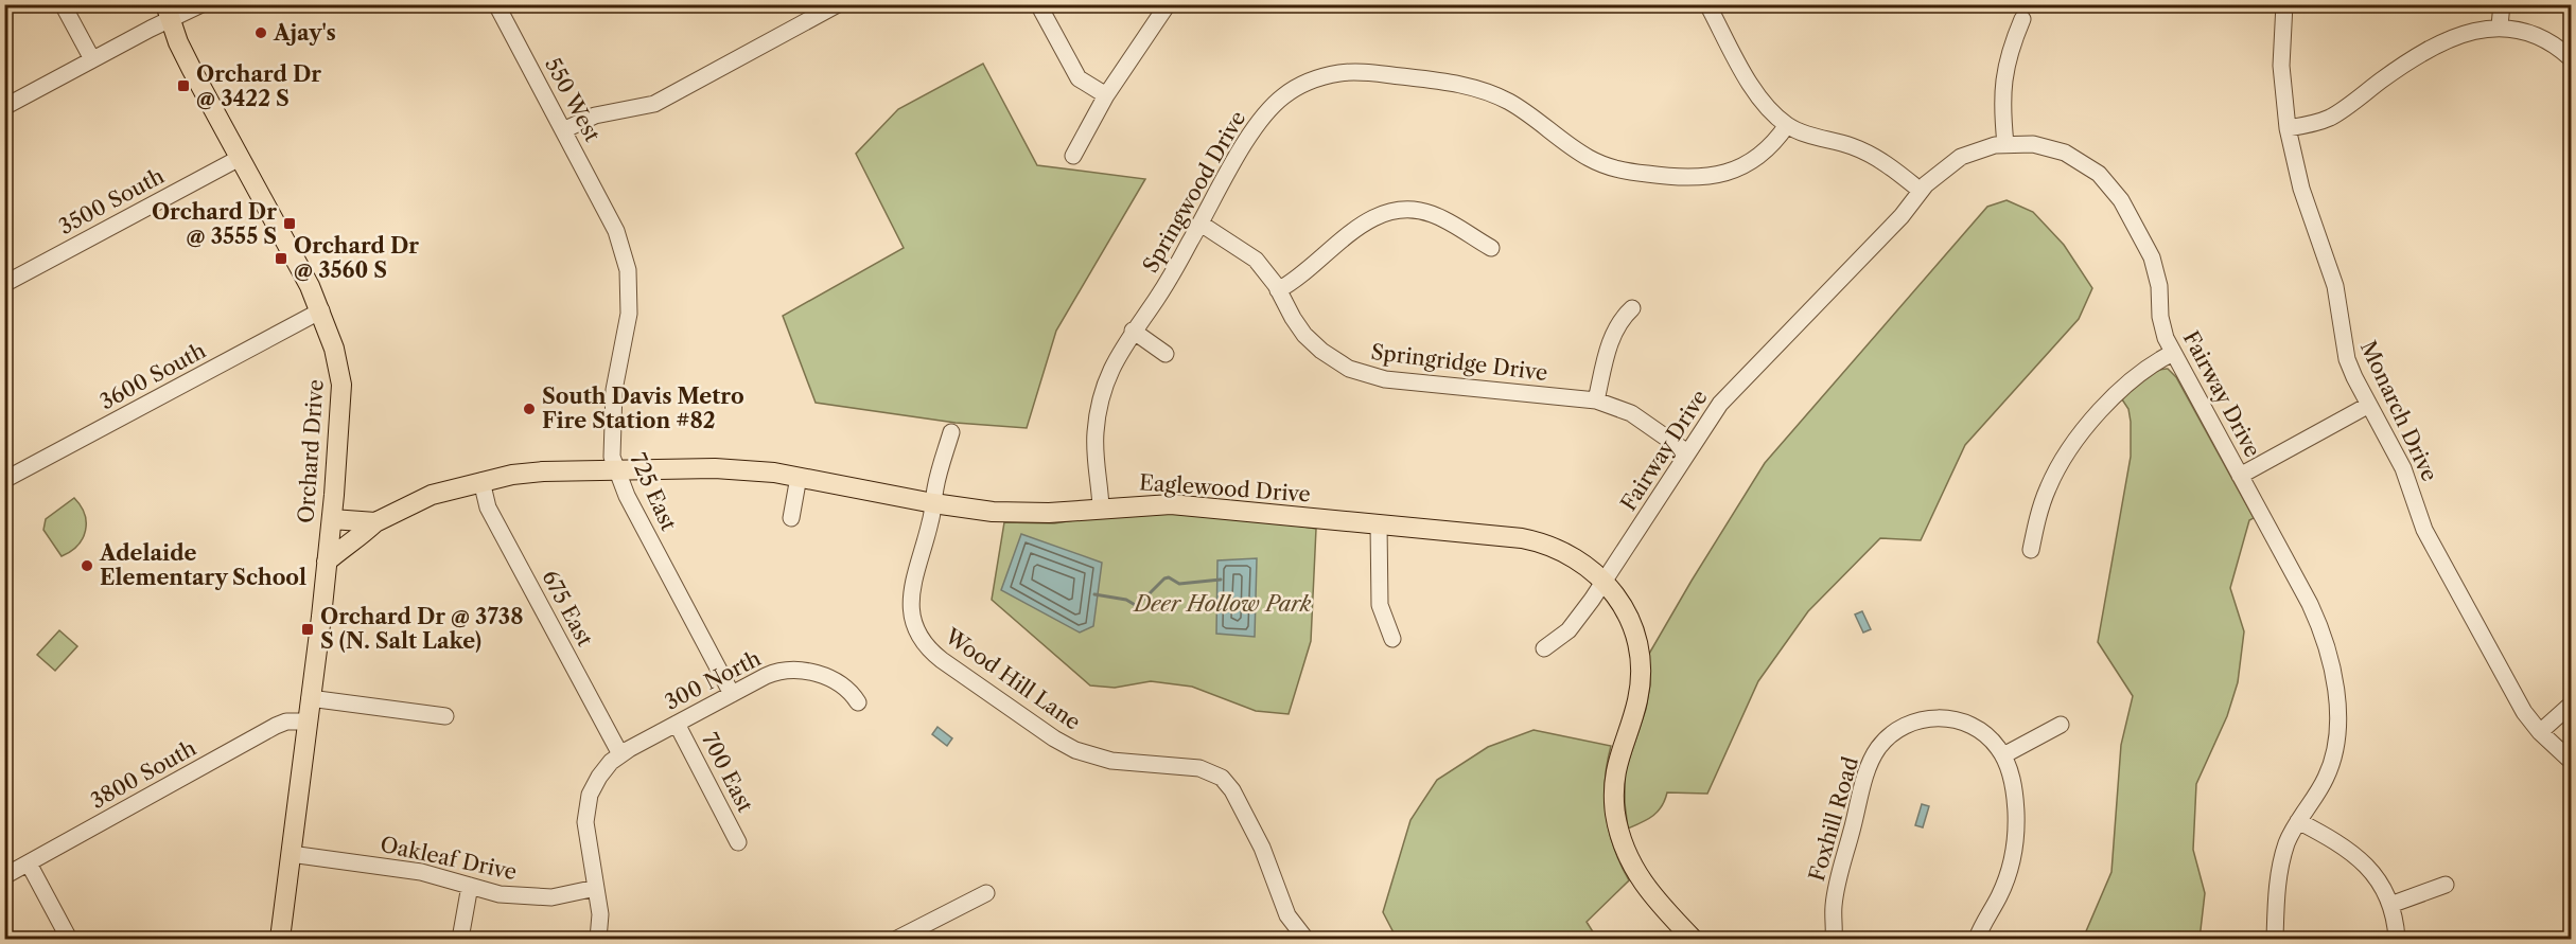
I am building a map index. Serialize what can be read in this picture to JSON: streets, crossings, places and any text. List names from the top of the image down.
{
  "streets": {
    "main road": ["Orchard Drive", "Eaglewood Drive"],
    "street": [
      "550 West",
      "Springwood Drive",
      "3500 South",
      "Springridge Drive",
      "3600 South",
      "Fairway Drive",
      "Monarch Drive",
      "725 East",
      "675 East",
      "Wood Hill Lane",
      "300 North",
      "700 East",
      "3800 South",
      "Foxhill Road",
      "Oakleaf Drive"
    ]
  },
  "crossings": [
    ["550 West", "725 East"],
    ["Springwood Drive", "Springridge Drive"],
    ["Springwood Drive", "Eaglewood Drive"],
    ["3500 South", "Orchard Drive"],
    ["Springridge Drive", "Fairway Drive"],
    ["3600 South", "Orchard Drive"],
    ["Fairway Drive", "Eaglewood Drive"],
    ["Orchard Drive", "Eaglewood Drive"],
    ["Orchard Drive", "3800 South"],
    ["Orchard Drive", "Oakleaf Drive"],
    ["Eaglewood Drive", "725 East"],
    ["Eaglewood Drive", "675 East"],
    ["Eaglewood Drive", "Wood Hill Lane"],
    ["725 East", "300 North"],
    ["675 East", "300 North"],
    ["300 North", "700 East"],
    ["300 North", "Oakleaf Drive"]
  ],
  "parks": ["Deer Hollow Park"],
  "places": {
    "other": ["Ajay's", "South Davis Metro Fire Station #82", "Adelaide Elementary School"],
    "transit": [
      "Orchard Dr @ 3422 S",
      "Orchard Dr @ 3555 S",
      "Orchard Dr @ 3560 S",
      "Orchard Dr @ 3738 S (N. Salt Lake)"
    ]
  }
}
